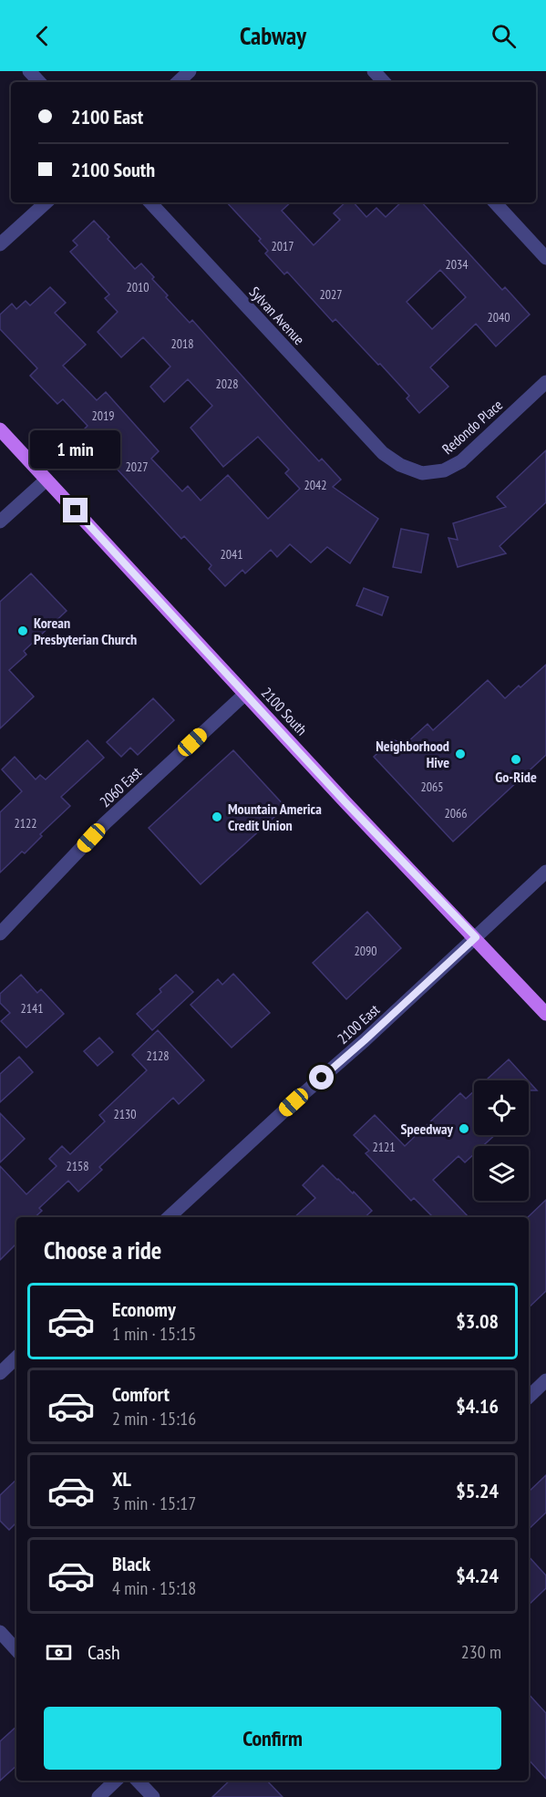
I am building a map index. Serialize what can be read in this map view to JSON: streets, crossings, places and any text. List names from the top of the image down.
{
  "streets": {
    "main road": ["2100 South"],
    "street": [
      "Sylvan Avenue",
      "Redondo Place",
      "2060 East",
      "2100 East"
    ]
  },
  "crossings": [
    ["Sylvan Avenue", "Redondo Place"],
    ["2100 South", "2060 East"],
    ["2100 South", "2100 East"]
  ],
  "places": [
    "Korean Presbyterian Church",
    "Neighborhood Hive",
    "Go-Ride",
    "Mountain America Credit Union",
    "Speedway"
  ],
  "house_numbers": [
    "2017",
    "2034",
    "2010",
    "2027",
    "2040",
    "2018",
    "2028",
    "2019",
    "2027",
    "2042",
    "2041",
    "2065",
    "2066",
    "2122",
    "2090",
    "2141",
    "2128",
    "2130",
    "2121",
    "2158"
  ],
  "page": {
    "header": "Cabway",
    "banner": ["2100 East", "2100 South"],
    "bubble": "1 min",
    "heading": "Choose a ride",
    "list": [
      {
        "name": "Economy",
        "note": "1 min · 15:15",
        "value": "$3.08"
      },
      {
        "name": "Comfort",
        "note": "2 min · 15:16",
        "value": "$4.16"
      },
      {
        "name": "XL",
        "note": "3 min · 15:17",
        "value": "$5.24"
      },
      {
        "name": "Black",
        "note": "4 min · 15:18",
        "value": "$4.24"
      }
    ],
    "pay": ["Cash", "230 m"],
    "buttons": "Confirm"
  }
}
